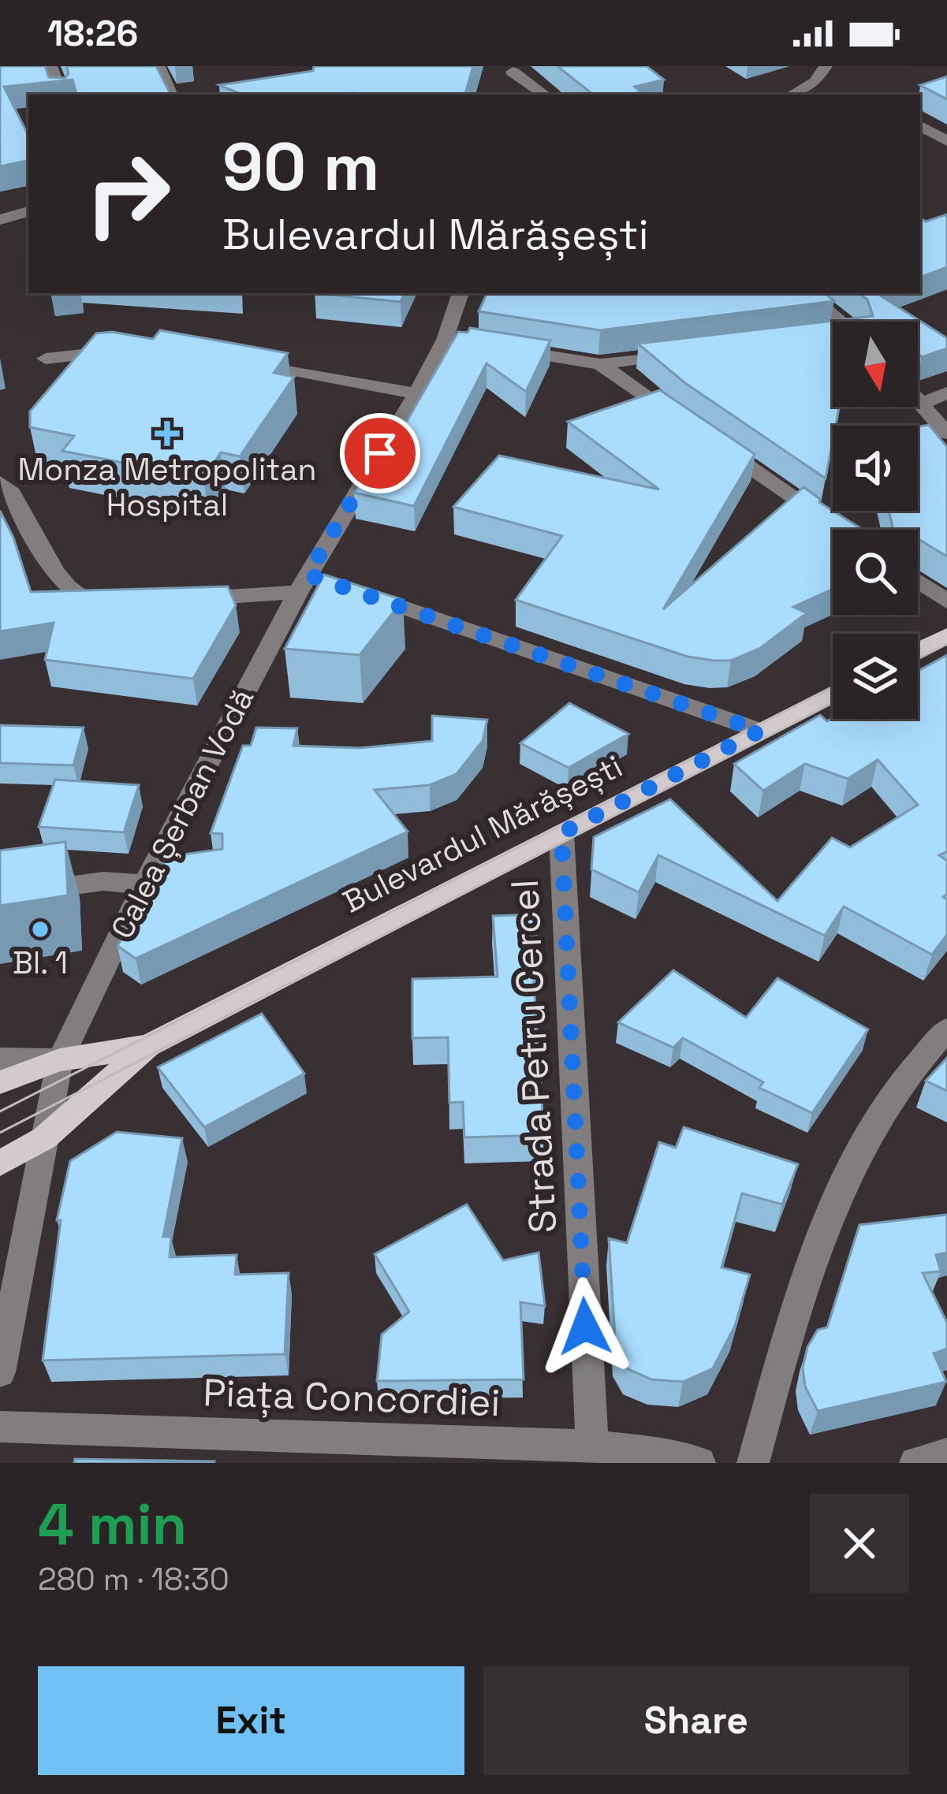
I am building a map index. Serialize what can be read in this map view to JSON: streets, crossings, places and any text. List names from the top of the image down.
{
  "streets": {
    "main road": ["Bulevardul Mărășești"],
    "street": ["Calea Șerban Vodă", "Strada Petru Cercel", "Piața Concordiei"]
  },
  "crossings": [
    ["Calea Șerban Vodă", "Bulevardul Mărășești"],
    ["Bulevardul Mărășești", "Strada Petru Cercel"],
    ["Strada Petru Cercel", "Piața Concordiei"]
  ],
  "places": {
    "health": ["Monza Metropolitan Hospital"],
    "other": ["Bl. 1"]
  },
  "north": "bottom",
  "page": {
    "status": "18:26",
    "turn": ["90 m", "Bulevardul Mărășești"],
    "heading": ["4 min", "280 m · 18:30"],
    "buttons": ["Exit", "Share"]
  }
}
